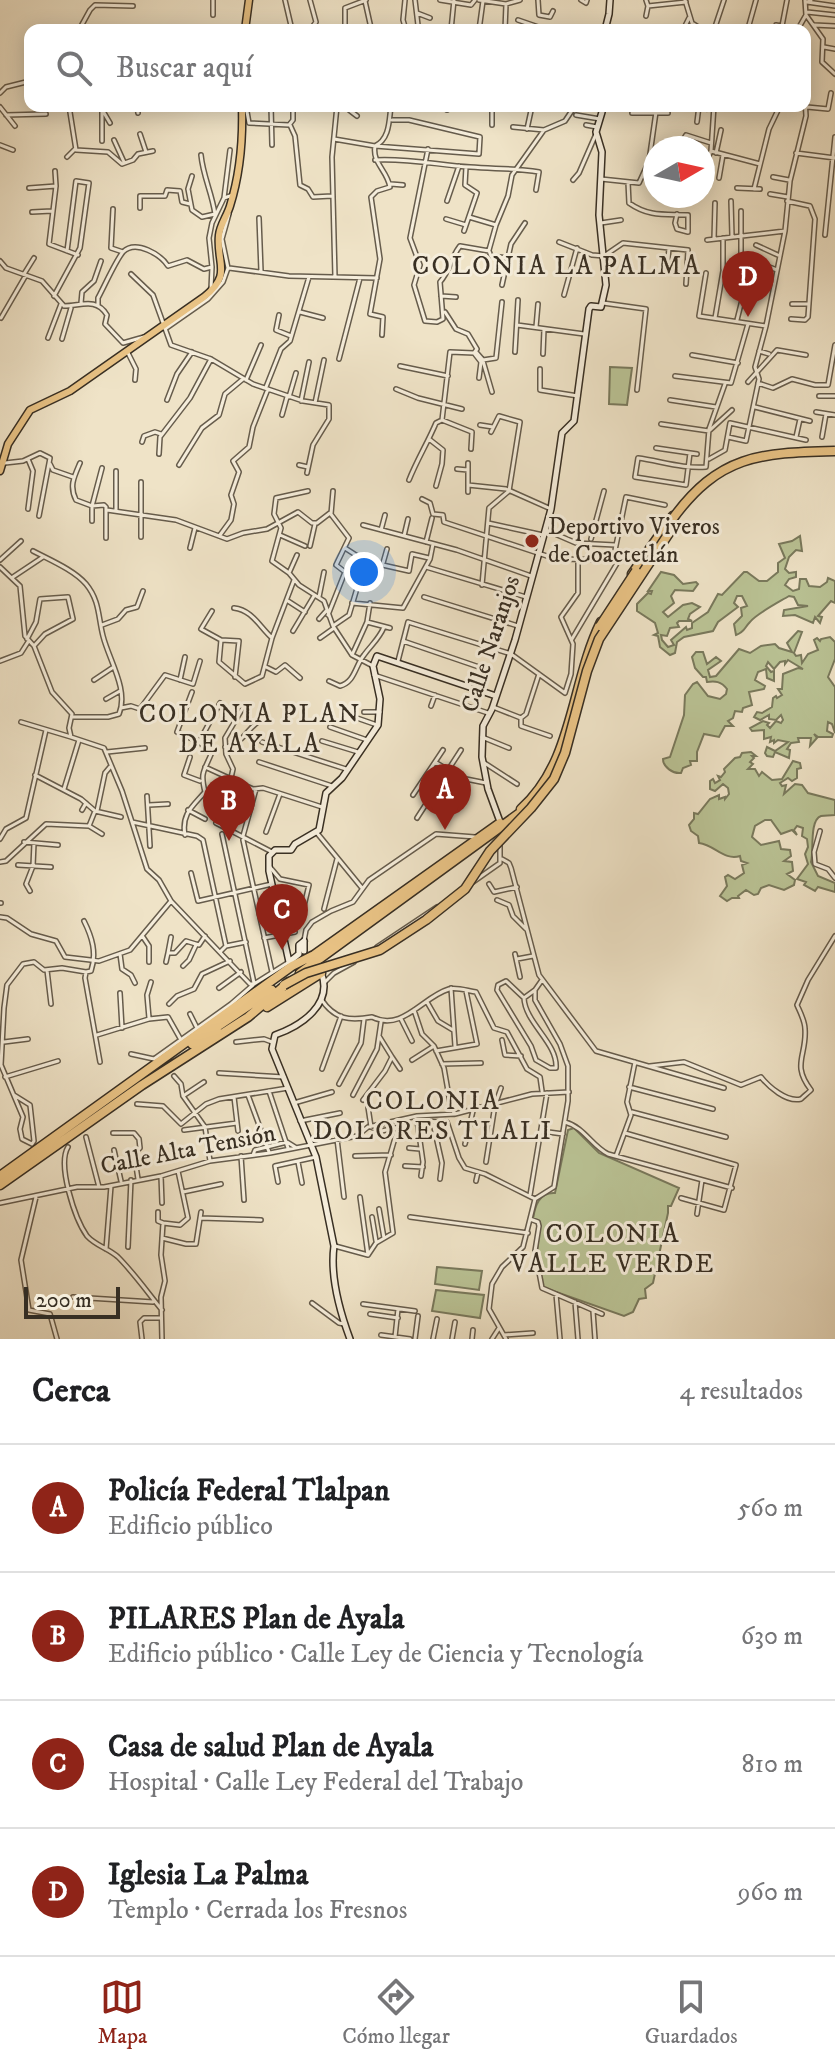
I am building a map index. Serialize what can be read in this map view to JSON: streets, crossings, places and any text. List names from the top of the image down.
{
  "streets": {
    "street": ["Calle Naranjos", "Calle Alta Tensión"]
  },
  "districts": [
    "COLONIA LA PALMA",
    "COLONIA PLAN DE AYALA",
    "COLONIA DOLORES TLALI",
    "COLONIA VALLE VERDE"
  ],
  "places": ["Deportivo Viveros de Coactetlán"],
  "scale_bar": "200 m",
  "north": "right",
  "page": {
    "search": "Buscar aquí",
    "pins": [
      "D",
      "A",
      "B",
      "C"
    ],
    "scale": "200 m",
    "heading": ["Cerca", "4 resultados"],
    "list": [
      {
        "mark": "A",
        "name": "Policía Federal Tlalpan",
        "note": "Edificio público",
        "value": "560 m"
      },
      {
        "mark": "B",
        "name": "PILARES Plan de Ayala",
        "note": "Edificio público · Calle Ley de Ciencia y Tecnología",
        "value": "630 m"
      },
      {
        "mark": "C",
        "name": "Casa de salud Plan de Ayala",
        "note": "Hospital · Calle Ley Federal del Trabajo",
        "value": "810 m"
      },
      {
        "mark": "D",
        "name": "Iglesia La Palma",
        "note": "Templo · Cerrada los Fresnos",
        "value": "960 m"
      }
    ],
    "nav": ["Mapa", "Cómo llegar", "Guardados"]
  }
}
